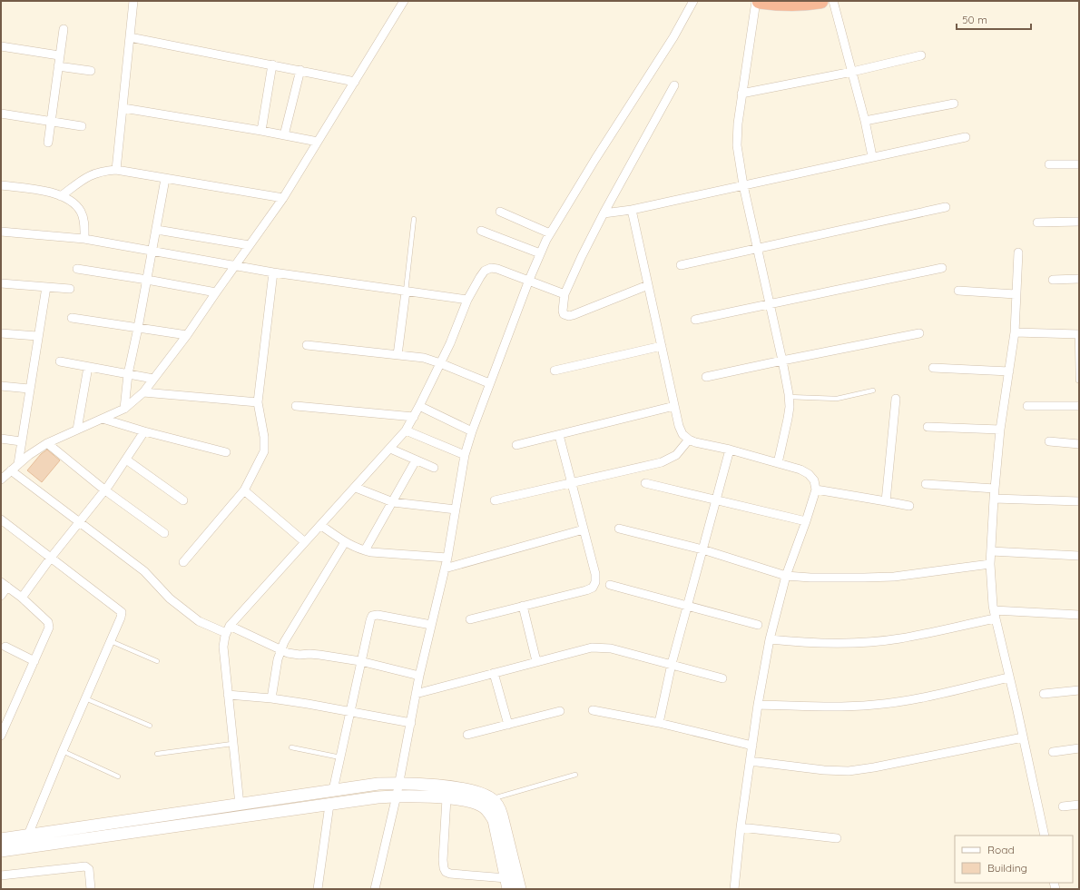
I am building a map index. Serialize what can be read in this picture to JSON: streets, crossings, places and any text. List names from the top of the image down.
{
  "legend": ["Road", "Building"],
  "scale_bar": "50 m"
}
